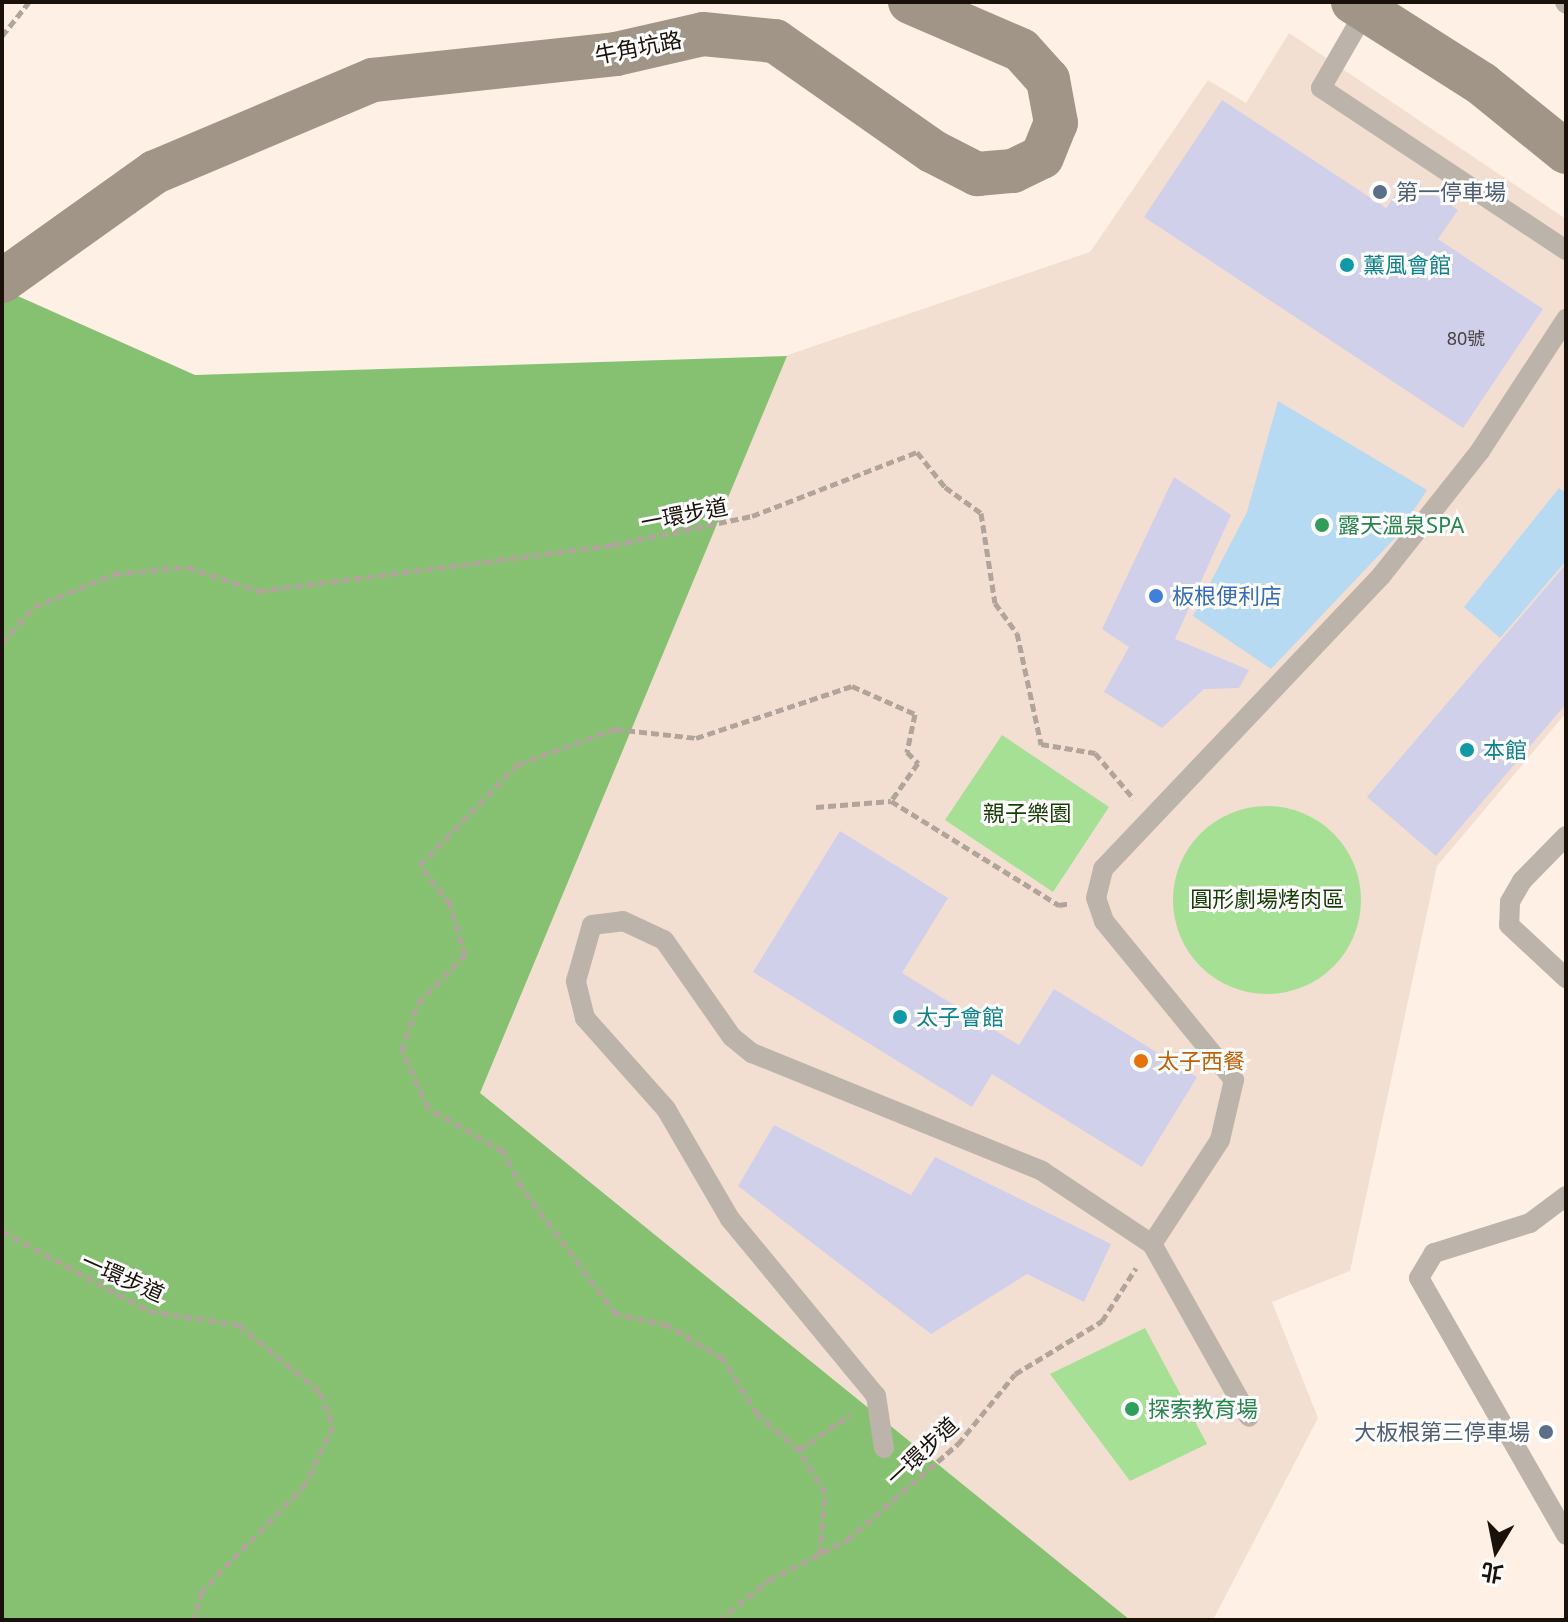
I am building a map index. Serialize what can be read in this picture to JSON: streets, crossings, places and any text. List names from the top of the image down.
{
  "streets": {
    "street": ["牛角坑路"],
    "path": ["一環步道"]
  },
  "parks": ["親子樂園", "圓形劇場烤肉區"],
  "places": [
    "第一停車場",
    "薰風會館",
    "露天溫泉SPA",
    "板根便利店",
    "本館",
    "太子會館",
    "太子西餐",
    "探索教育場",
    "大板根第三停車場"
  ],
  "house_numbers": ["80號"],
  "north": "bottom"
}
